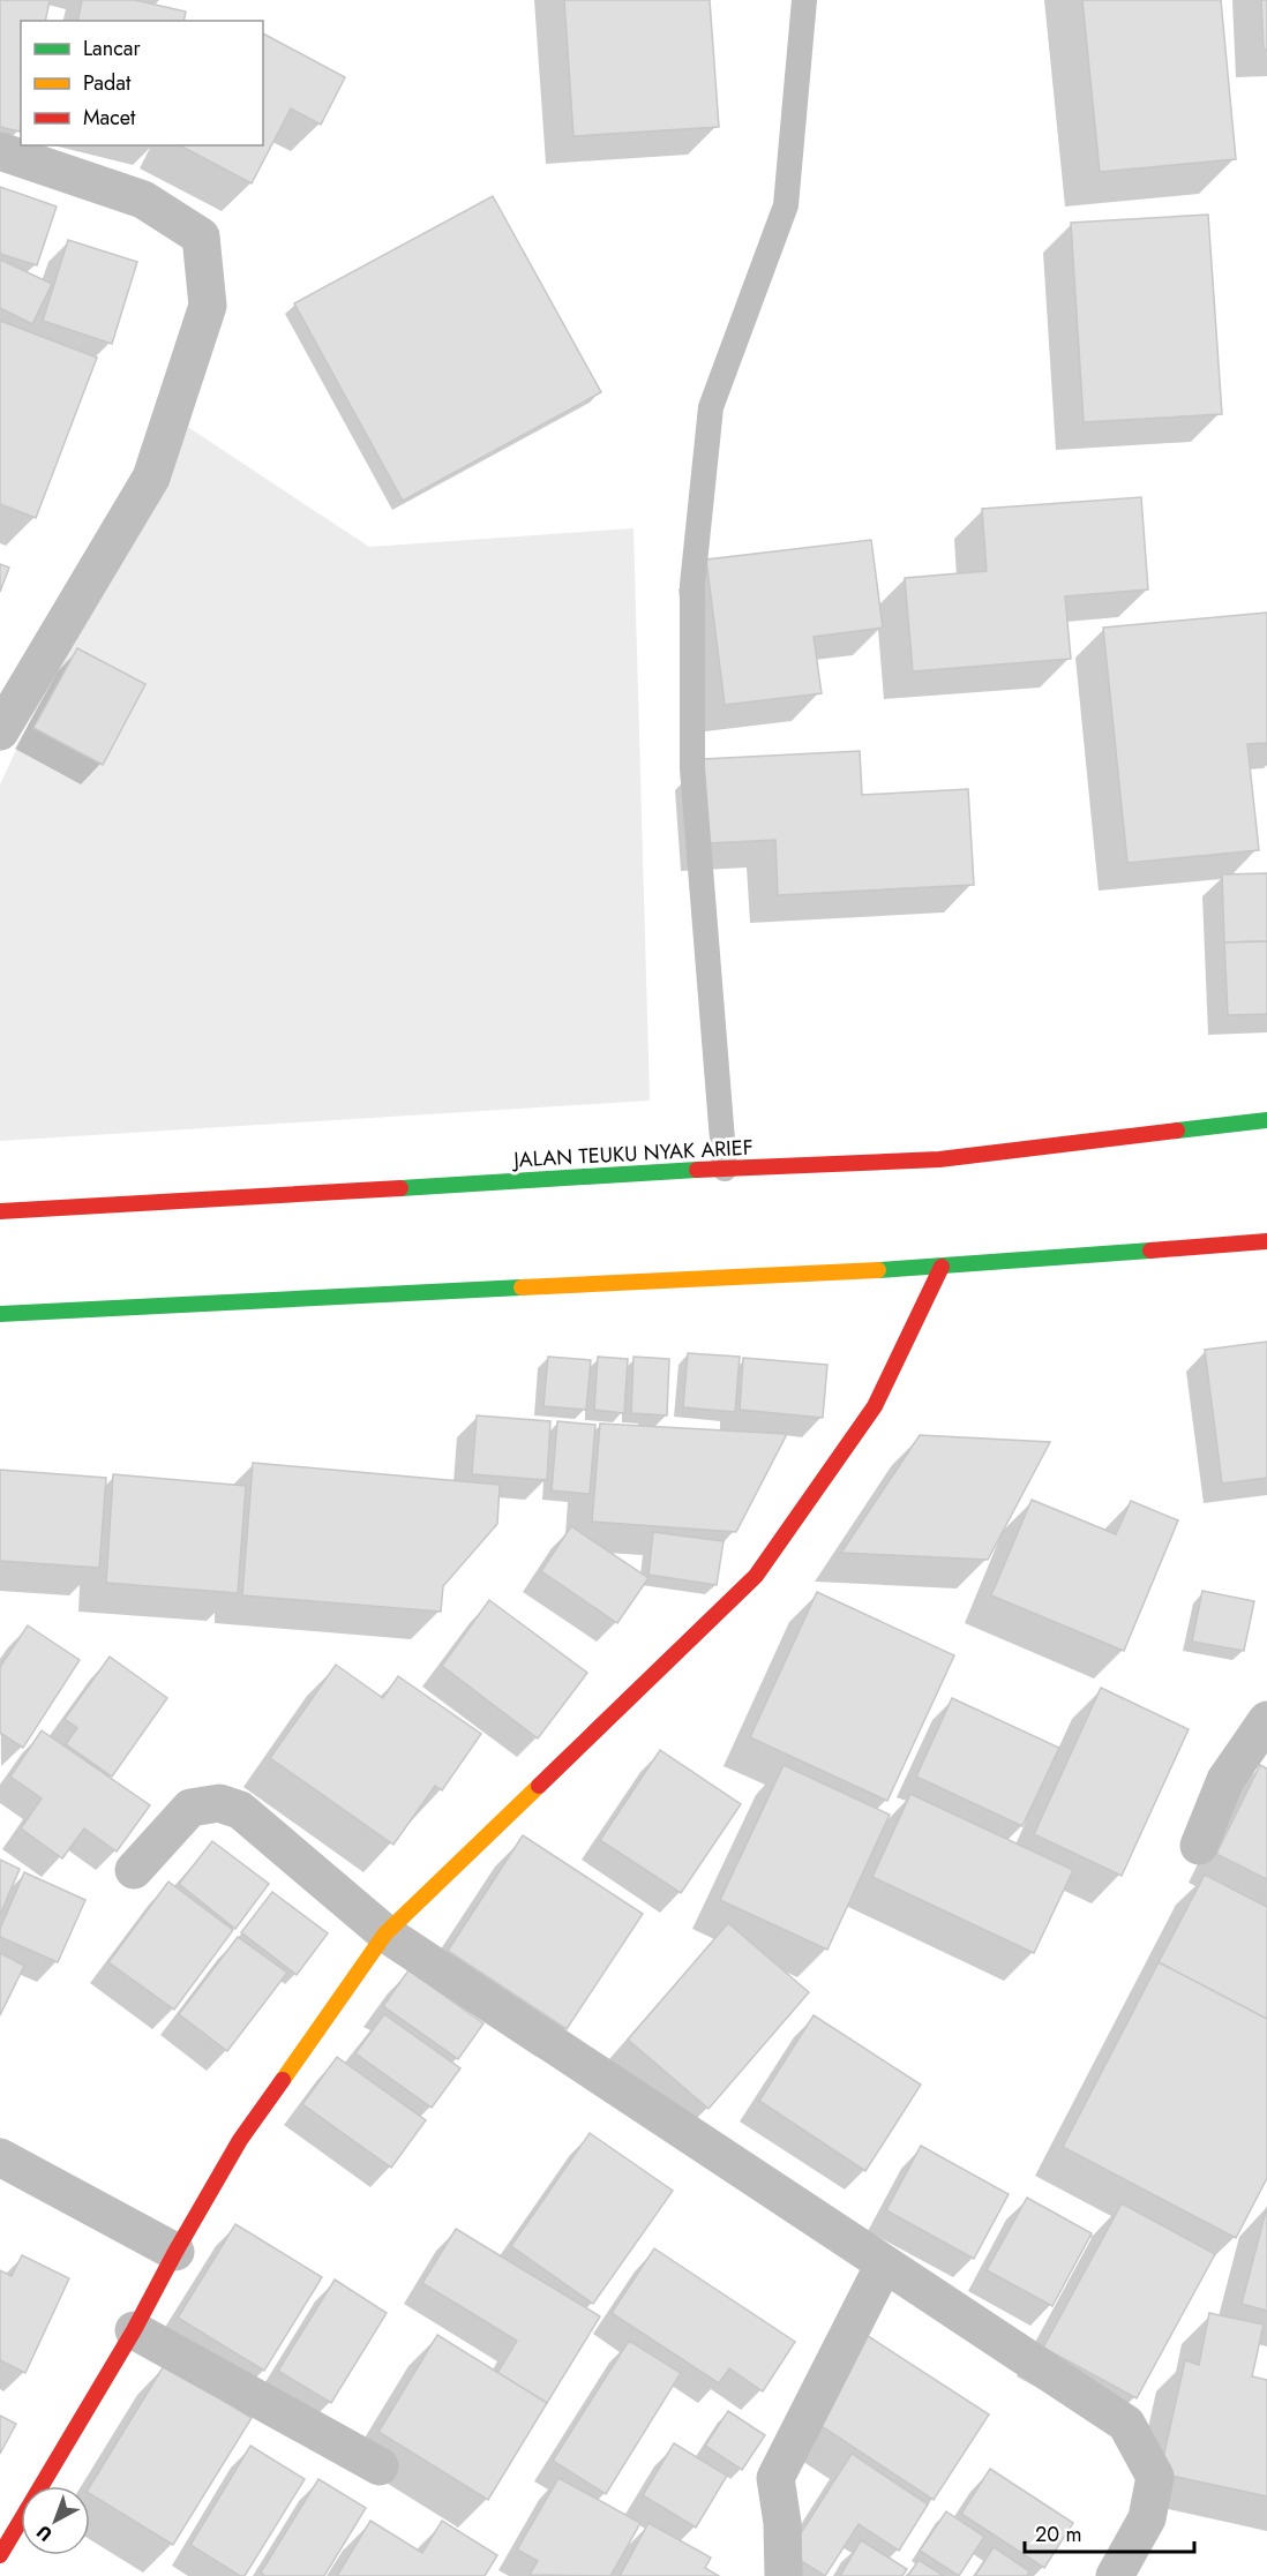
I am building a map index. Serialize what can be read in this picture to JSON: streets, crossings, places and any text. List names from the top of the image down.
{
  "streets": {
    "main road": ["JALAN TEUKU NYAK ARIEF"]
  },
  "legend": ["Lancar", "Padat", "Macet"],
  "scale_bar": "20 m",
  "north": "bottom left"
}
